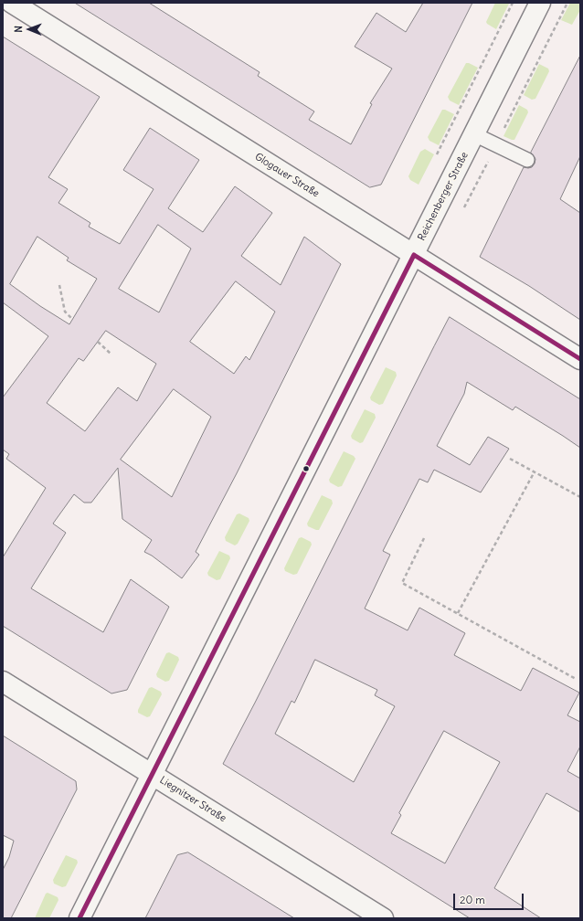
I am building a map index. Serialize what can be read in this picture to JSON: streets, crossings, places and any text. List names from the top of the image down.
{
  "streets": {
    "street": ["Glogauer Straße", "Reichenberger Straße", "Liegnitzer Straße"]
  },
  "crossings": [
    ["Glogauer Straße", "Reichenberger Straße"],
    ["Reichenberger Straße", "Liegnitzer Straße"]
  ],
  "scale_bar": "20 m",
  "north": "left"
}
